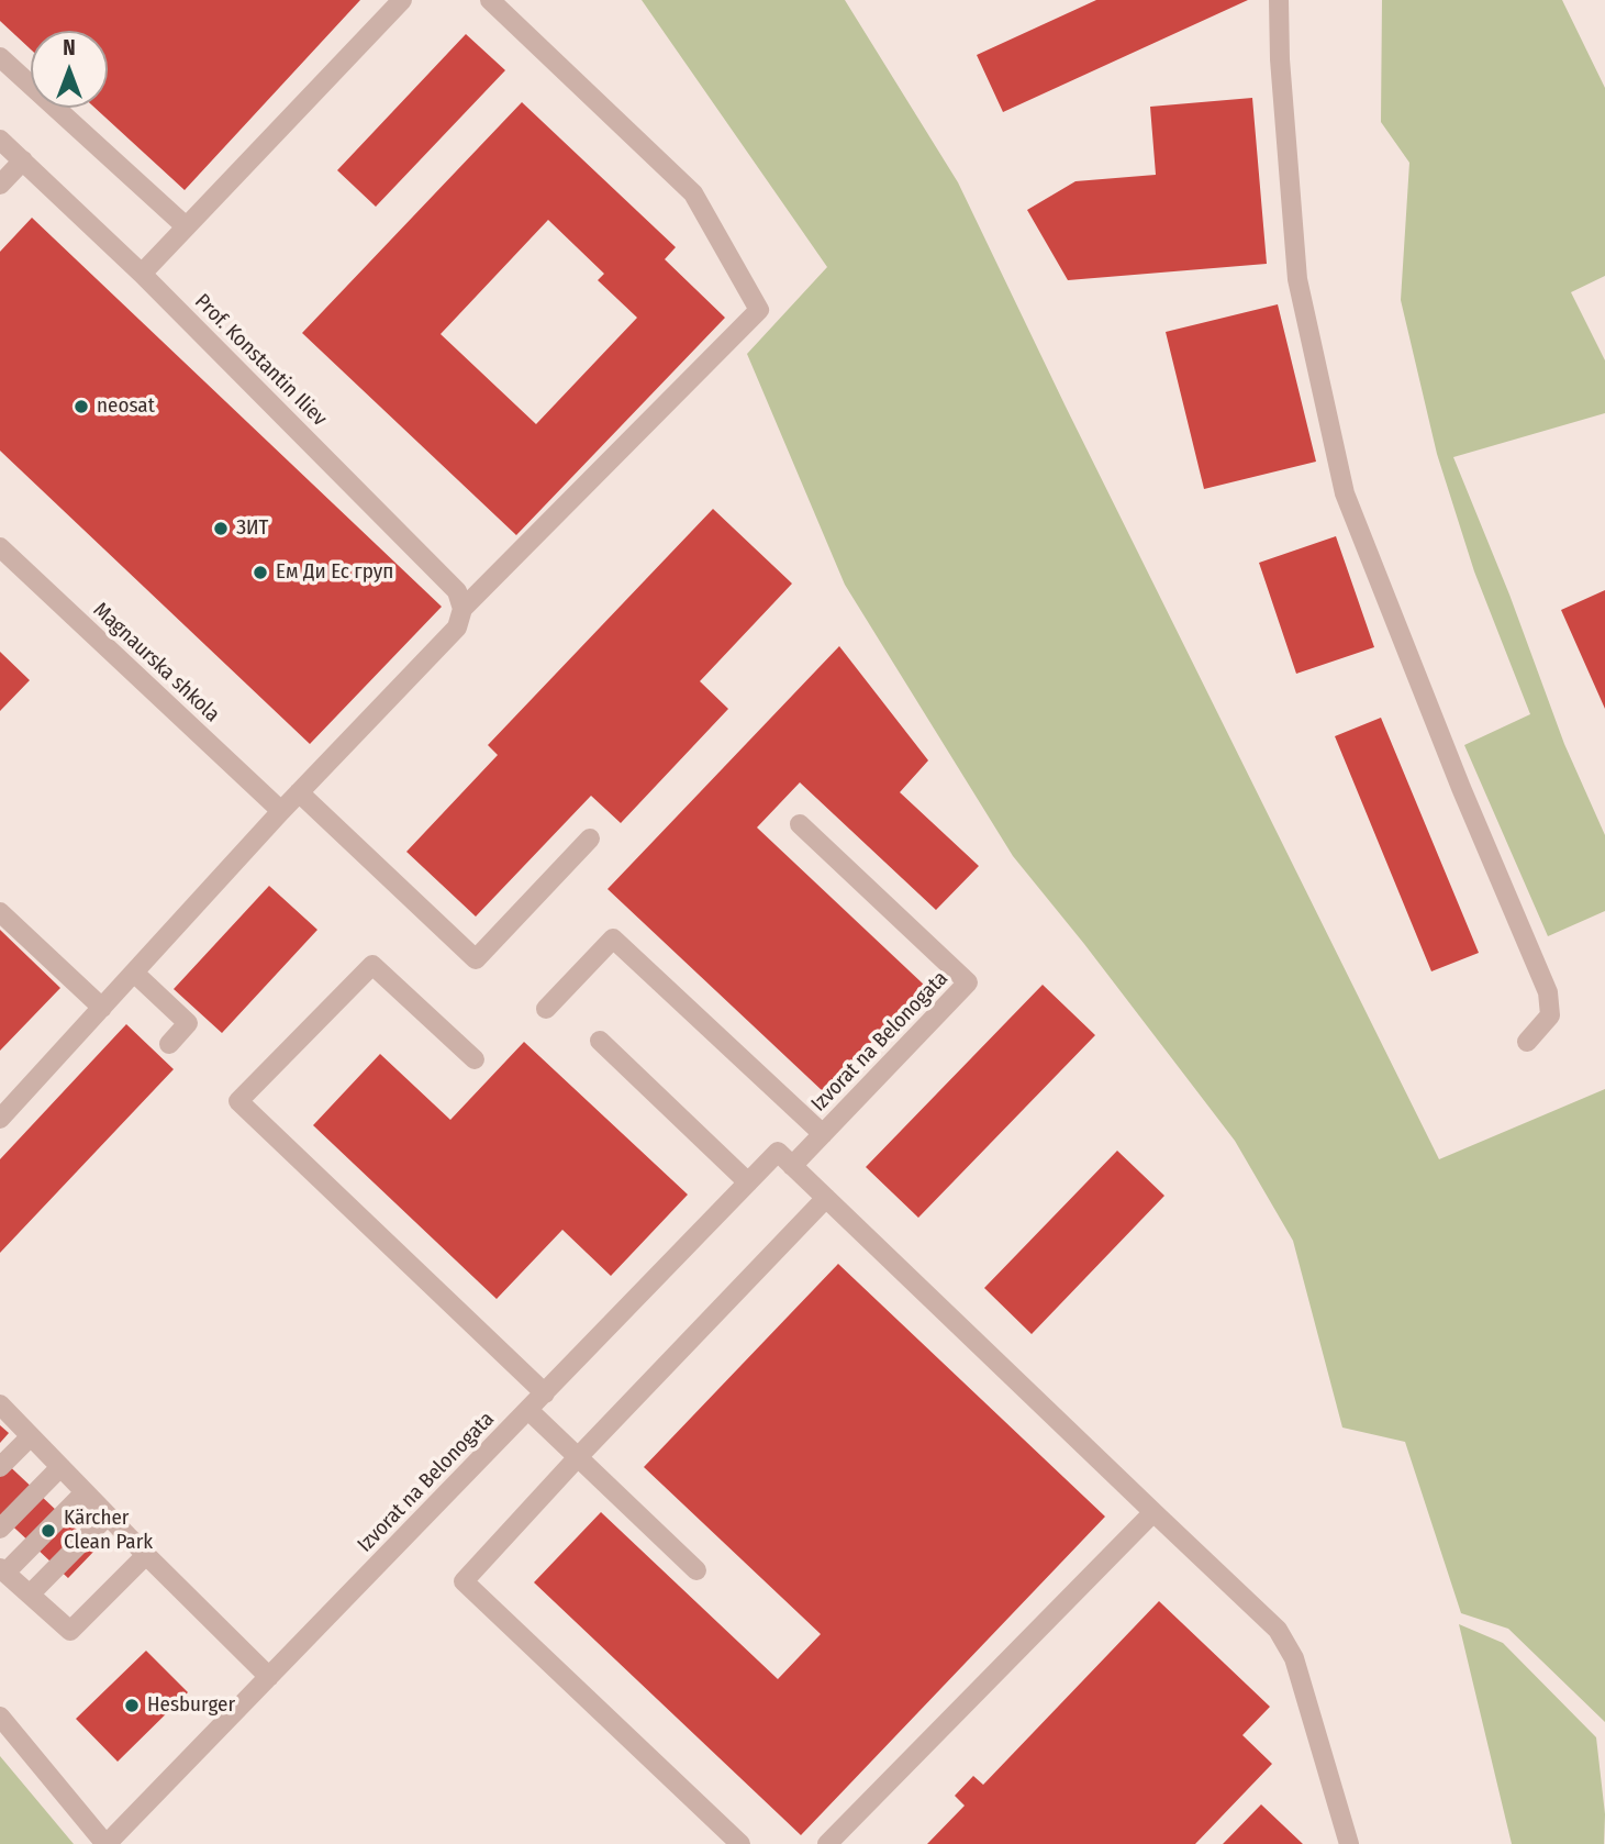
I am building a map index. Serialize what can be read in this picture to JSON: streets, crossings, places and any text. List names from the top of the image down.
{
  "streets": {
    "street": ["Prof. Konstantin Iliev", "Magnaurska shkola", "Izvorat na Belonogata"]
  },
  "places": [
    "neosat",
    "ЗИТ",
    "Ем Ди Ес груп",
    "Kärcher Clean Park",
    "Hesburger"
  ],
  "north": "top"
}
